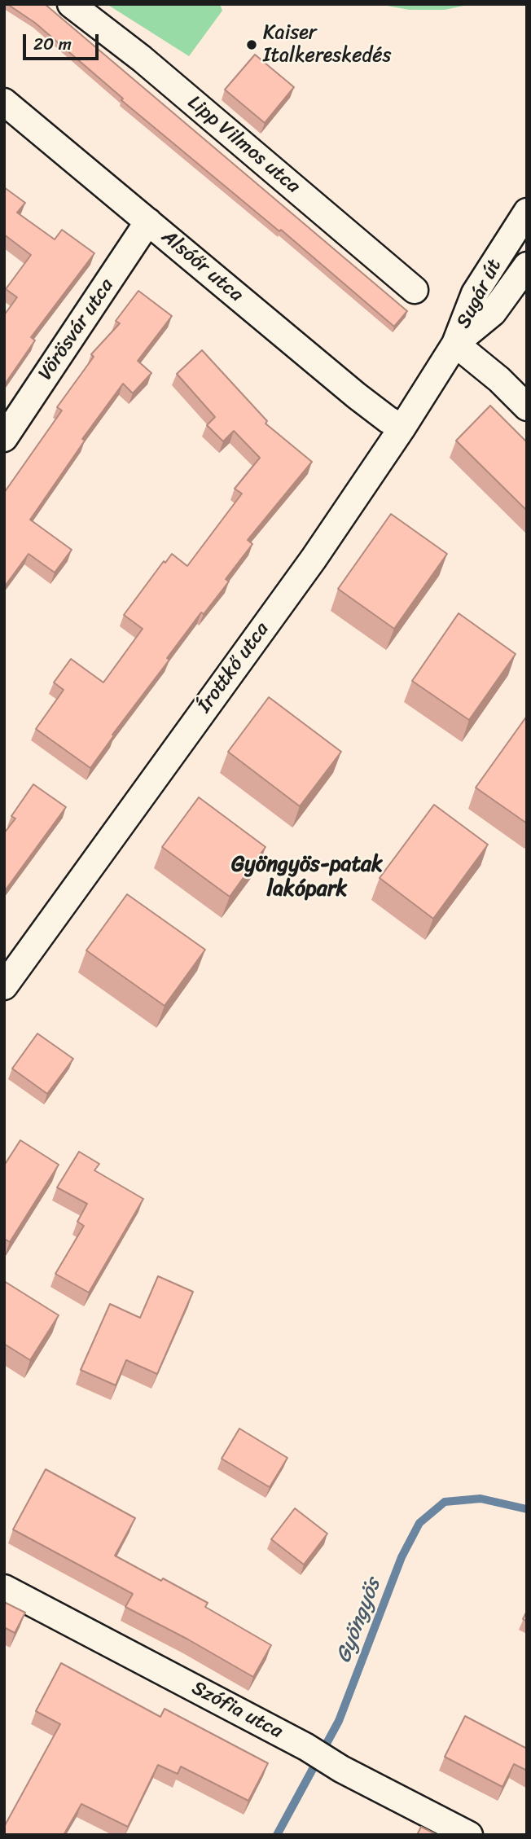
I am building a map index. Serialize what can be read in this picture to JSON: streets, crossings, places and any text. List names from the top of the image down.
{
  "streets": {
    "street": [
      "Lipp Vilmos utca",
      "Alsóőr utca",
      "Sugár út",
      "Vörösvár utca",
      "Írottkő utca",
      "Szófia utca"
    ]
  },
  "crossings": [
    ["Alsóőr utca", "Vörösvár utca"],
    ["Alsóőr utca", "Írottkő utca"],
    ["Sugár út", "Írottkő utca"]
  ],
  "districts": ["Gyöngyös-patak lakópark"],
  "water": ["Gyöngyös"],
  "places": ["Kaiser Italkereskedés"],
  "scale_bar": "20 m"
}
